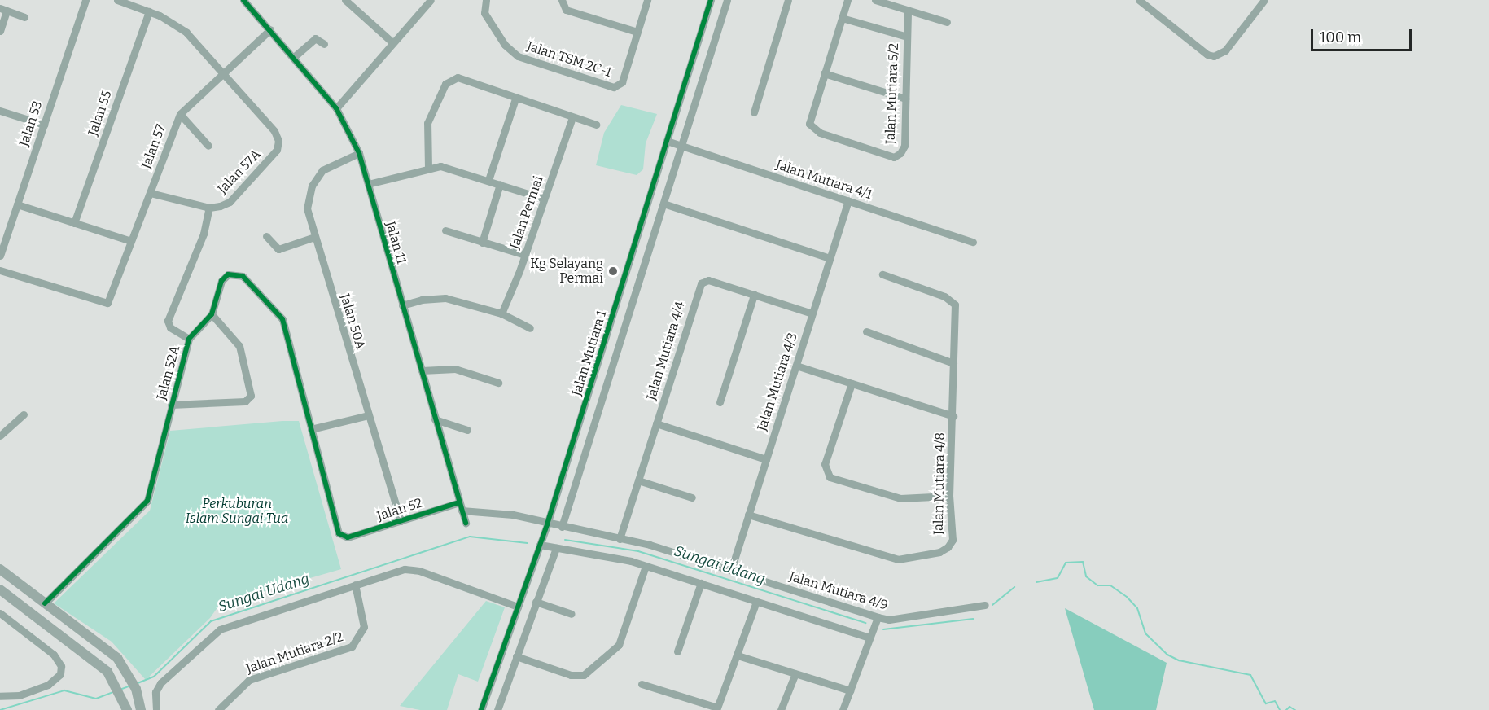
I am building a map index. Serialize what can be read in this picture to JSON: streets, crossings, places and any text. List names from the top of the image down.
{
  "streets": {
    "street": [
      "Jalan TSM 2C-1",
      "Jalan Mutiara 5/2",
      "Jalan 55",
      "Jalan 53",
      "Jalan 57",
      "Jalan 57A",
      "Jalan Mutiara 4/1",
      "Jalan Permai",
      "Jalan 11",
      "Jalan 50A",
      "Jalan Mutiara 4/4",
      "Jalan Mutiara 1",
      "Jalan 52A",
      "Jalan Mutiara 4/3",
      "Jalan Mutiara 4/8",
      "Jalan 52",
      "Jalan Mutiara 4/9",
      "Jalan Mutiara 2/2"
    ]
  },
  "crossings": [
    ["Jalan 55", "Jalan 57A"],
    ["Jalan 57", "Jalan 57A"],
    ["Jalan 57", "Jalan 11"],
    ["Jalan Mutiara 4/1", "Jalan Mutiara 1"],
    ["Jalan Mutiara 4/1", "Jalan Mutiara 4/3"],
    ["Jalan 11", "Jalan 50A"],
    ["Jalan 11", "Jalan 52"],
    ["Jalan 11", "Jalan Mutiara 4/9"],
    ["Jalan 50A", "Jalan 52"],
    ["Jalan Mutiara 4/4", "Jalan Mutiara 4/3"],
    ["Jalan Mutiara 4/4", "Jalan Mutiara 4/9"],
    ["Jalan Mutiara 1", "Jalan Mutiara 4/9"],
    ["Jalan 52A", "Jalan 52"],
    ["Jalan Mutiara 4/3", "Jalan Mutiara 4/8"],
    ["Jalan Mutiara 4/3", "Jalan Mutiara 4/9"],
    ["Jalan 52", "Jalan Mutiara 4/9"]
  ],
  "water": ["Sungai Udang"],
  "parks": ["Perkuburan Islam Sungai Tua"],
  "places": ["Kg Selayang Permai"],
  "scale_bar": "100 m"
}
